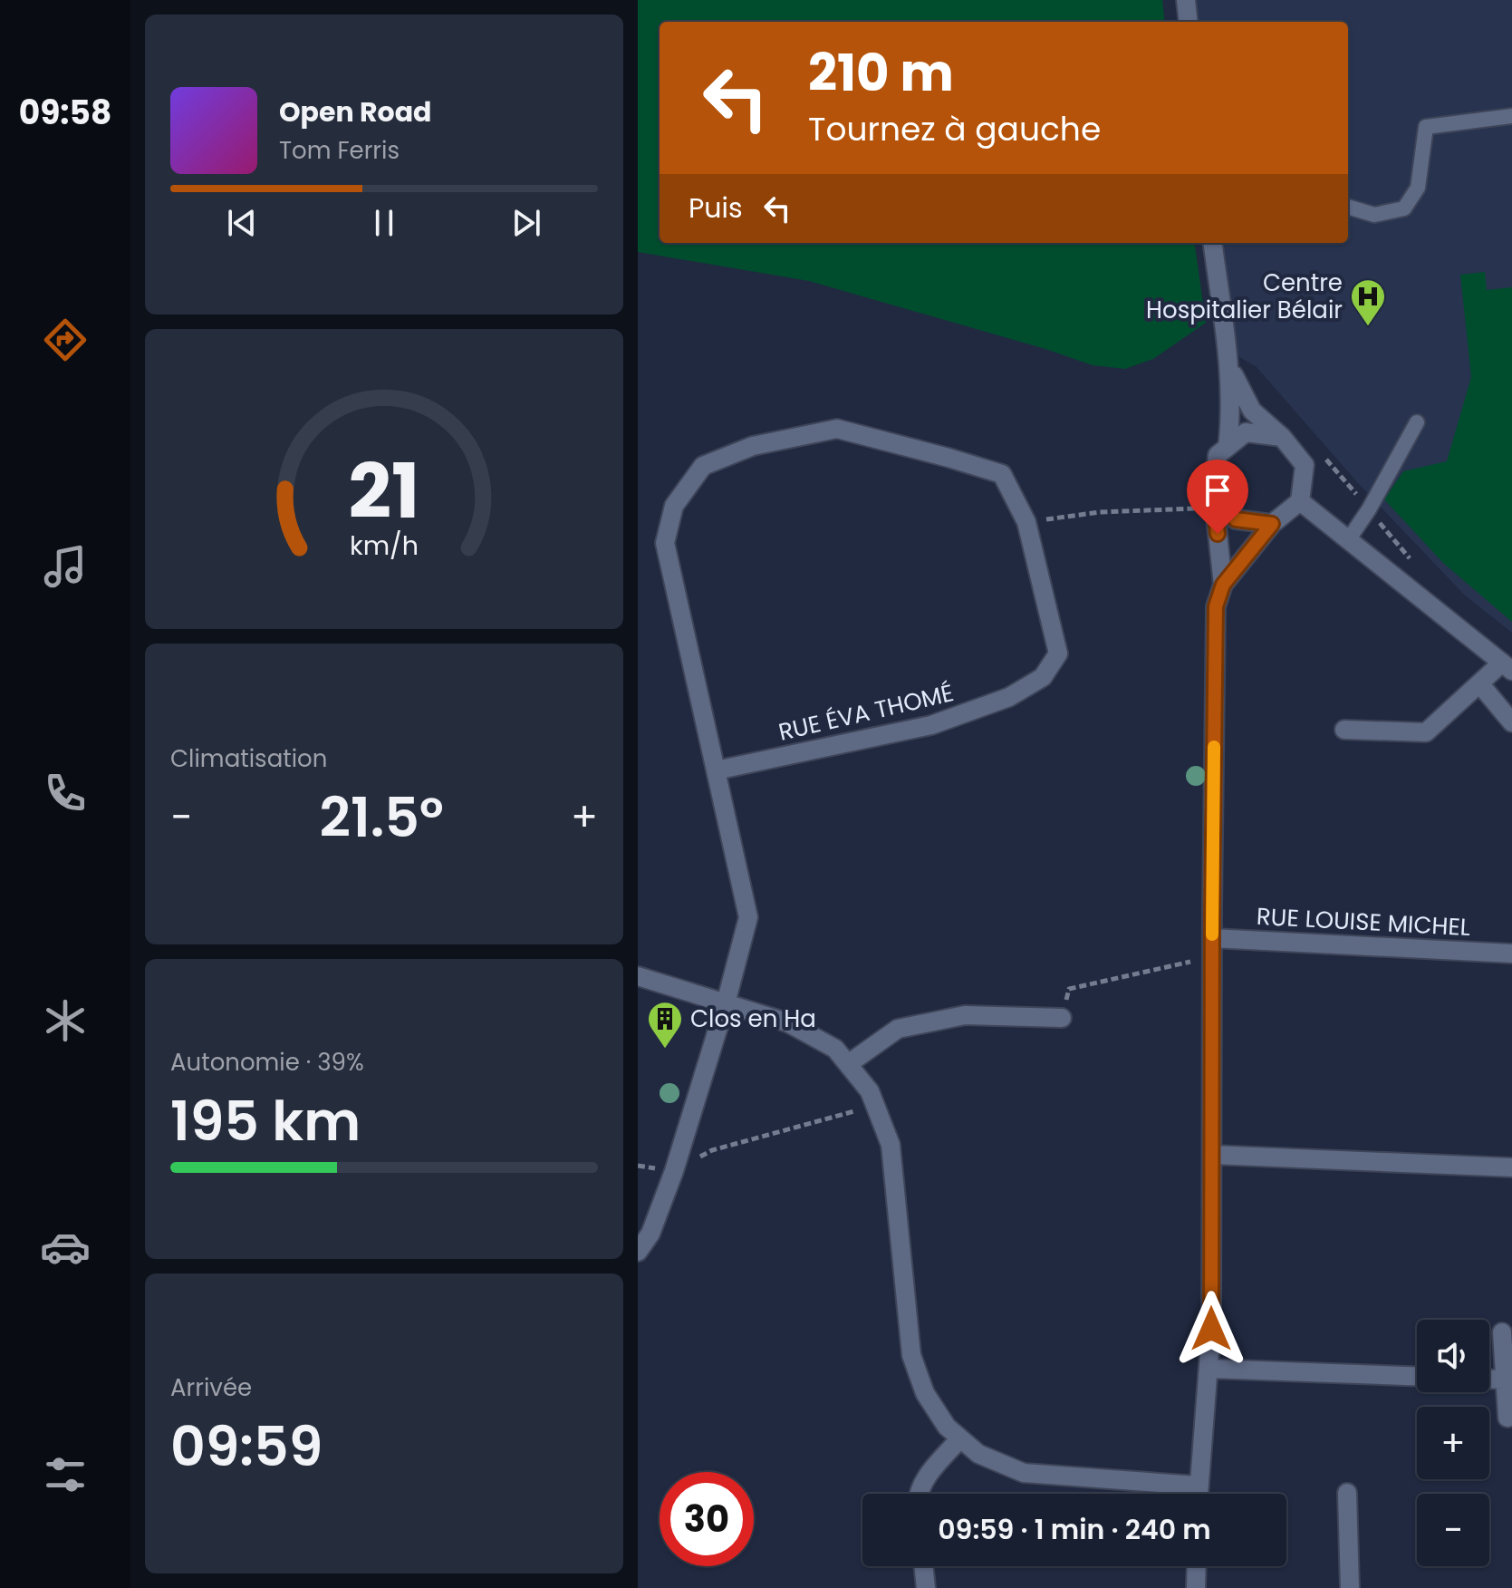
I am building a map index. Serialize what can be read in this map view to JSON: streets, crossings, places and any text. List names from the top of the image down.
{
  "streets": {
    "street": ["RUE ÉVA THOMÉ", "RUE LOUISE MICHEL"]
  },
  "places": {
    "hospital": ["Centre Hospitalier Bélair"],
    "building": ["Clos en Ha"]
  },
  "page": {
    "tabs": "09:58",
    "turn": ["210 m", "Tournez à gauche"],
    "song": ["Open Road", "Tom Ferris"],
    "then": "Puis",
    "tile": [
      "Climatisation",
      ["Autonomie · 39%", "195 km"],
      ["Arrivée", "09:59"]
    ],
    "heat": ["−", "21.5°", "+"],
    "map_buttons": ["+", "−"],
    "limit": "30",
    "trip": "09:59 · 1 min · 240 m",
    "gauge": ["21", "km/h"]
  }
}
